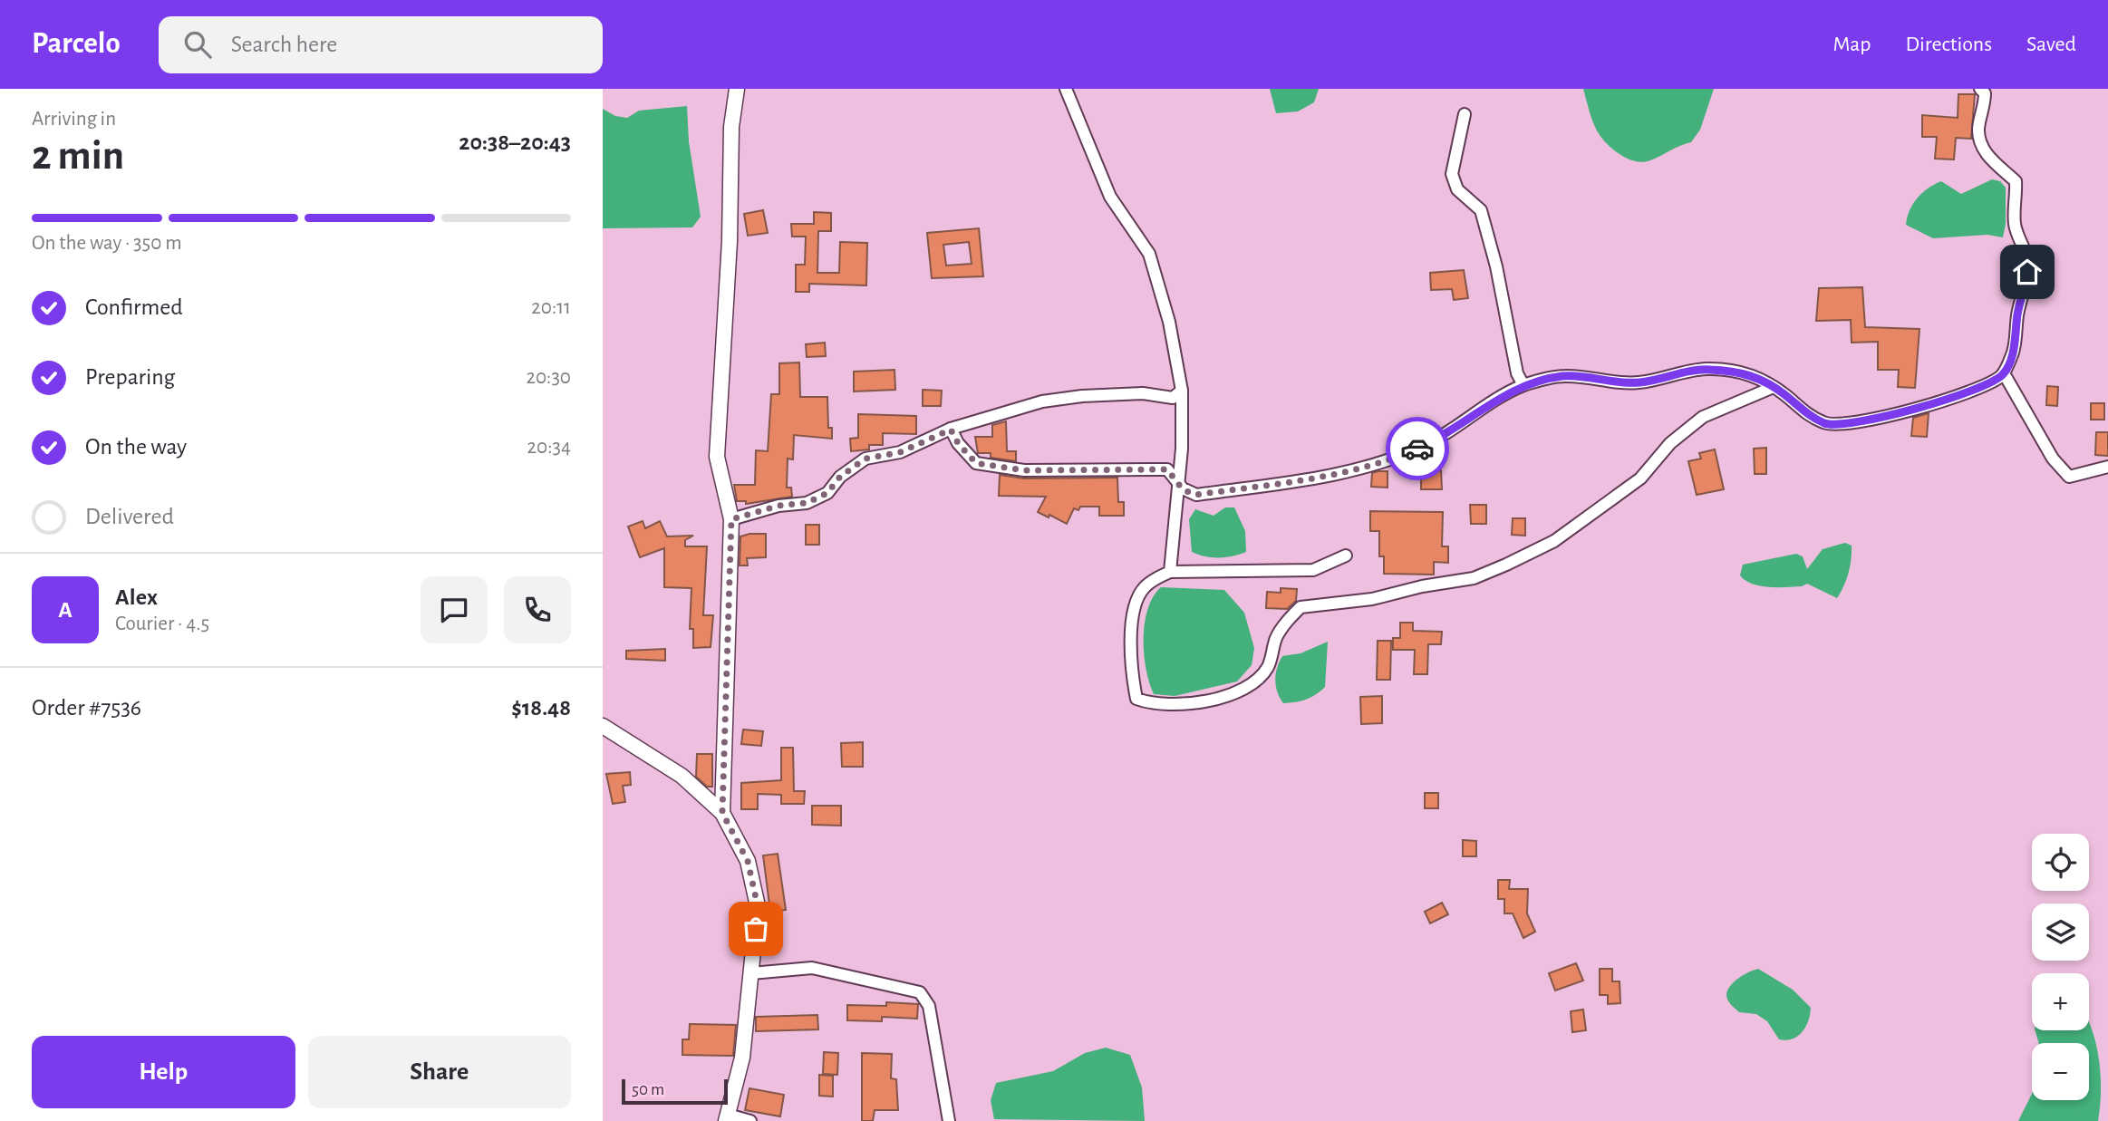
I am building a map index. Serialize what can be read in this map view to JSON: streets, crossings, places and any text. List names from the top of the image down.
{
  "scale_bar": "50 m",
  "page": {
    "header": "Parcelo",
    "search": "Search here",
    "nav": ["Map", "Directions", "Saved"],
    "heading": ["2 min", "Arriving in", "20:38–20:43"],
    "panel": [
      "Alex",
      "Courier · 4.5",
      "Order #7536",
      "$18.48"
    ],
    "bar": "On the way · 350 m",
    "list": [
      ["Confirmed", "20:11"],
      ["Preparing", "20:30"],
      ["On the way", "20:34"],
      "Delivered"
    ],
    "round": "A",
    "map_buttons": ["+", "−"],
    "buttons": ["Help", "Share"],
    "scale": "50 m"
  }
}
